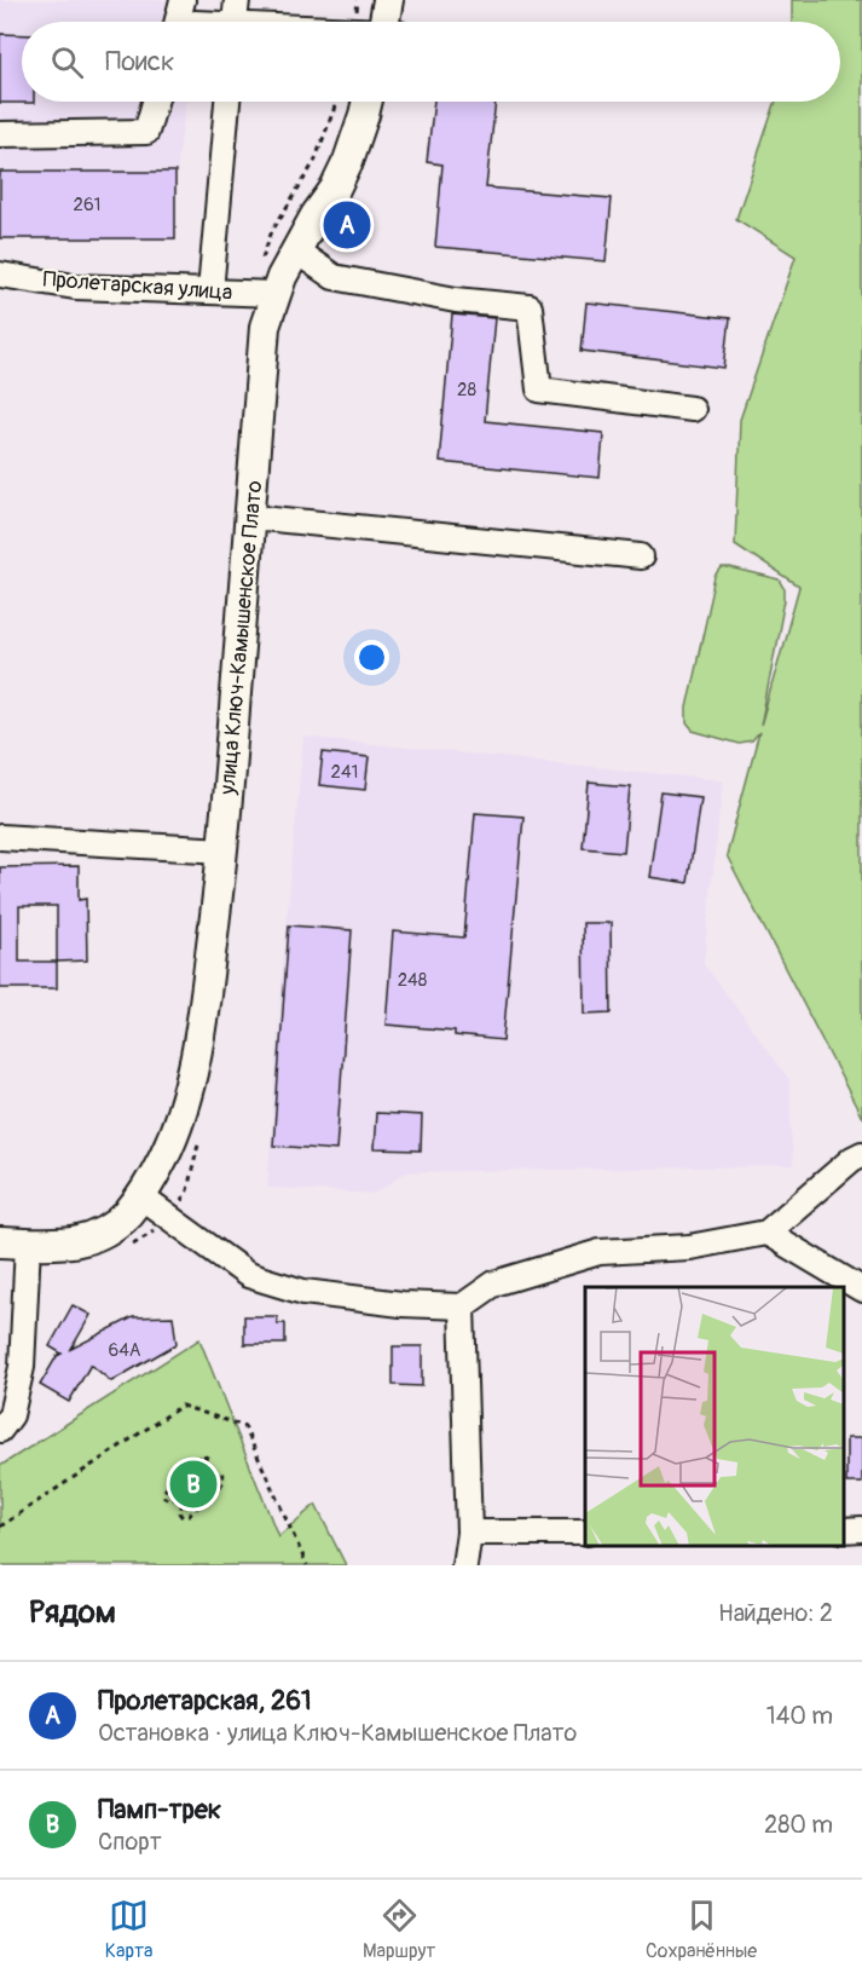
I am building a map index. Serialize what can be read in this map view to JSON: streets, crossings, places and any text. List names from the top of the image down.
{
  "streets": {
    "main road": ["улица Ключ-Камышенское Плато"],
    "street": ["Пролетарская улица"]
  },
  "crossings": [
    ["Пролетарская улица", "улица Ключ-Камышенское Плато"]
  ],
  "house_numbers": [
    "261",
    "28",
    "241",
    "248",
    "64А"
  ],
  "page": {
    "search": "Поиск",
    "pins": ["A", "B"],
    "heading": ["Рядом", "Найдено: 2"],
    "list": [
      {
        "mark": "A",
        "name": "Пролетарская, 261",
        "note": "Остановка · улица Ключ-Камышенское Плато",
        "value": "140 m"
      },
      {
        "mark": "B",
        "name": "Памп-трек",
        "note": "Спорт",
        "value": "280 m"
      }
    ],
    "nav": ["Карта", "Маршрут", "Сохранённые"]
  }
}
